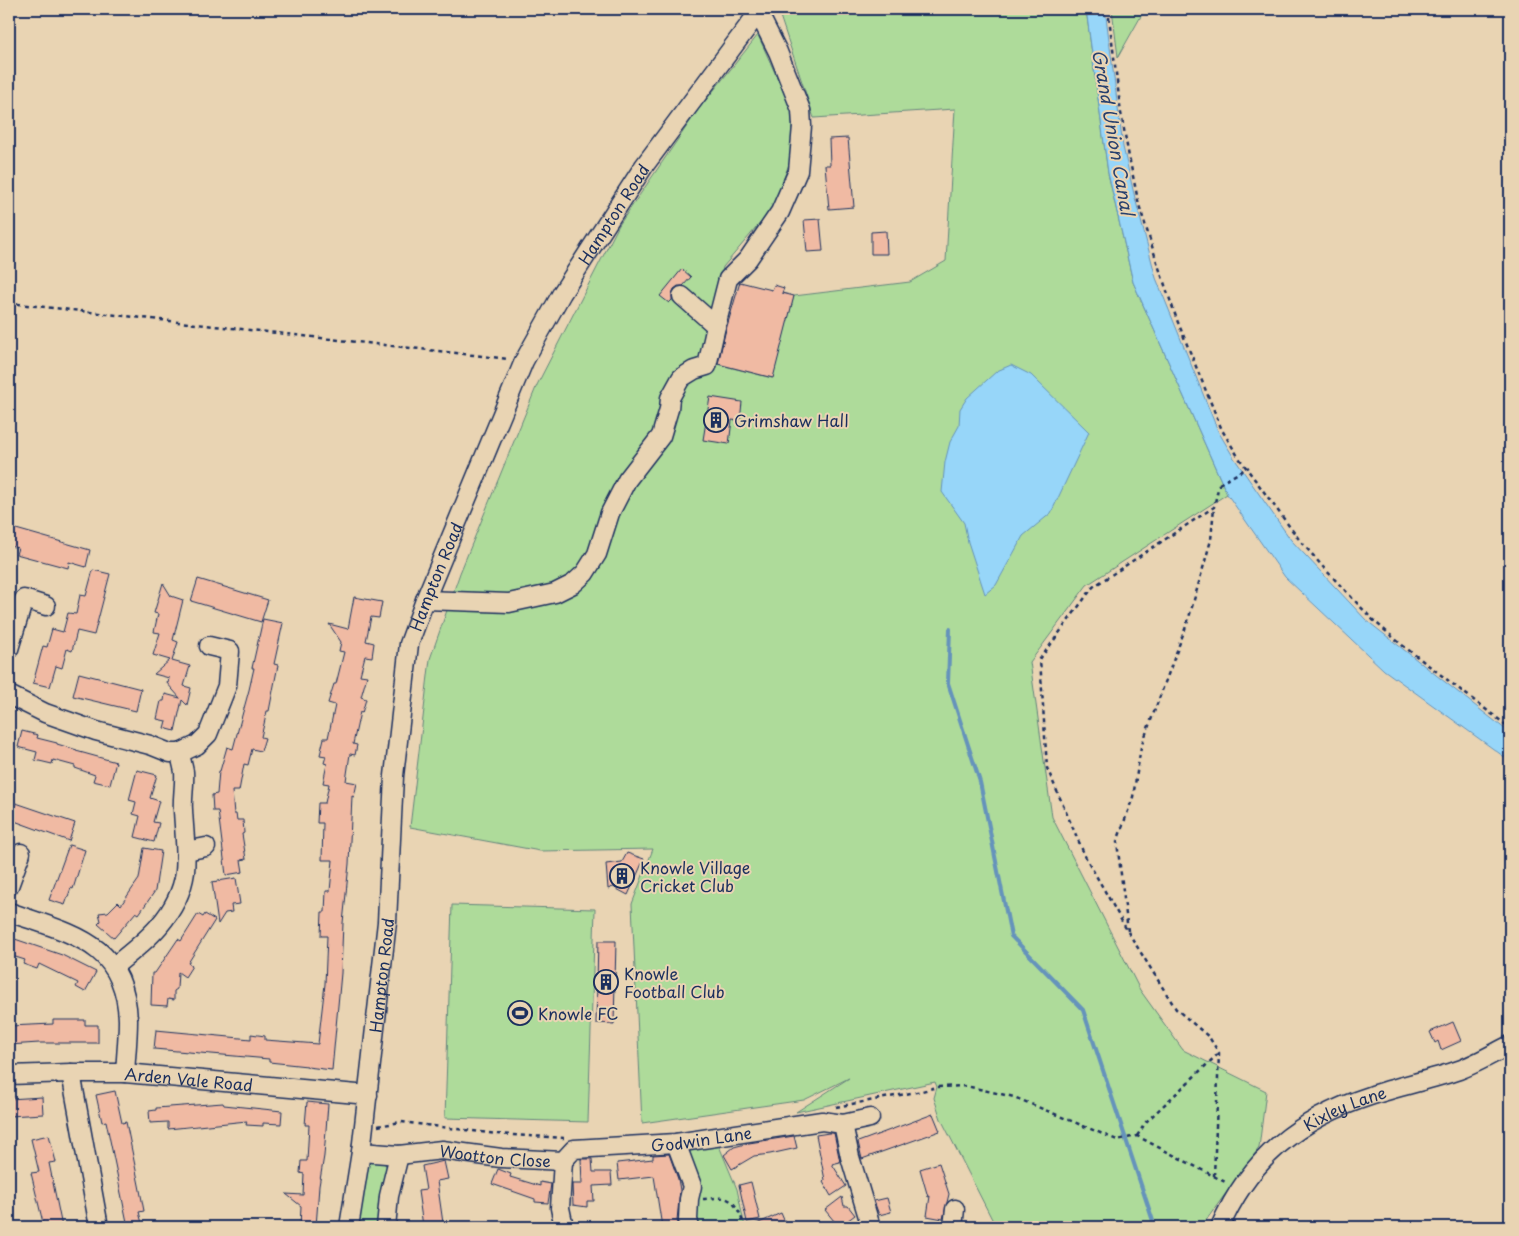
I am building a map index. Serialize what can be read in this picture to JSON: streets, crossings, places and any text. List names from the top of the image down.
{
  "streets": {
    "street": [
      "Hampton Road",
      "Arden Vale Road",
      "Kixley Lane",
      "Godwin Lane",
      "Wootton Close"
    ]
  },
  "crossings": [
    ["Hampton Road", "Arden Vale Road"],
    ["Hampton Road", "Wootton Close"],
    ["Godwin Lane", "Wootton Close"]
  ],
  "water": ["Grand Union Canal"],
  "places": {
    "building": ["Grimshaw Hall", "Knowle Village Cricket Club", "Knowle Football Club"],
    "sports": ["Knowle FC"]
  }
}
